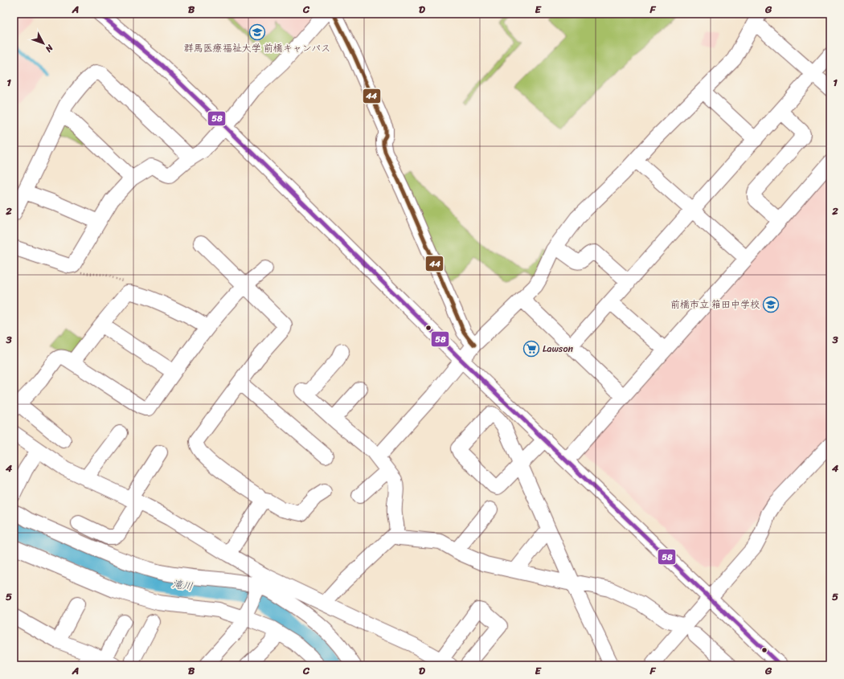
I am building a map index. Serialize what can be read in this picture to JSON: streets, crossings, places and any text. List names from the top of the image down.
{
  "water": ["滝川"],
  "places": {
    "school or university": ["群馬医療福祉大学 前橋キャンパス", "前橋市立 箱田中学校"],
    "supermarket": ["Lawson"]
  },
  "lines": ["transit line 58", "transit line 44"],
  "north": "bottom right",
  "grid": {
    "columns": [
      "A",
      "B",
      "C",
      "D",
      "E",
      "F",
      "G"
    ],
    "rows": [
      "1",
      "2",
      "3",
      "4",
      "5"
    ]
  }
}
